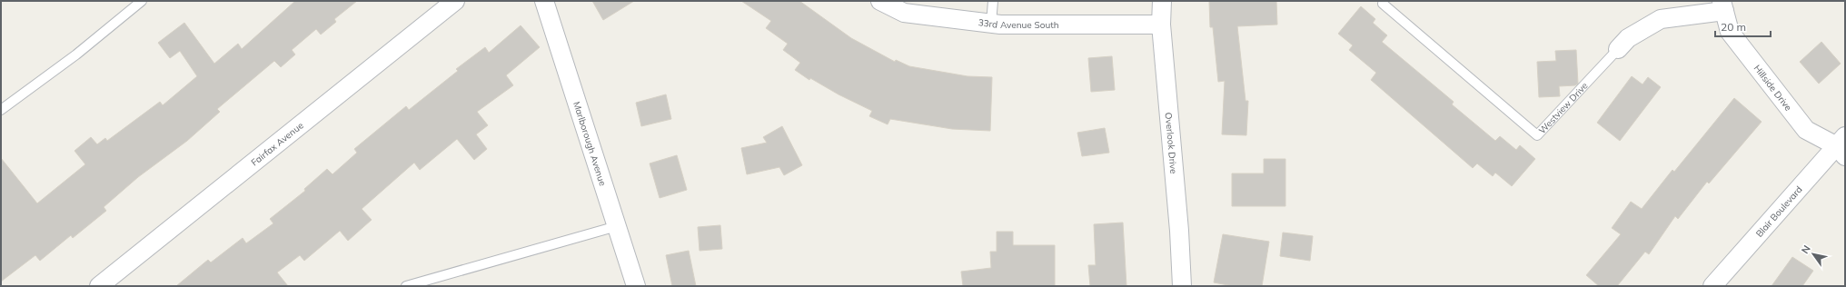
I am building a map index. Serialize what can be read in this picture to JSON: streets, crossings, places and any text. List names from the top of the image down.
{
  "streets": {
    "street": [
      "33rd Avenue South",
      "Hillside Drive",
      "Westview Drive",
      "Fairfax Avenue",
      "Marlborough Avenue",
      "Overlook Drive",
      "Blair Boulevard"
    ]
  },
  "crossings": [
    ["33rd Avenue South", "Overlook Drive"],
    ["Hillside Drive", "Westview Drive"],
    ["Hillside Drive", "Blair Boulevard"]
  ],
  "scale_bar": "20 m",
  "north": "top left"
}
